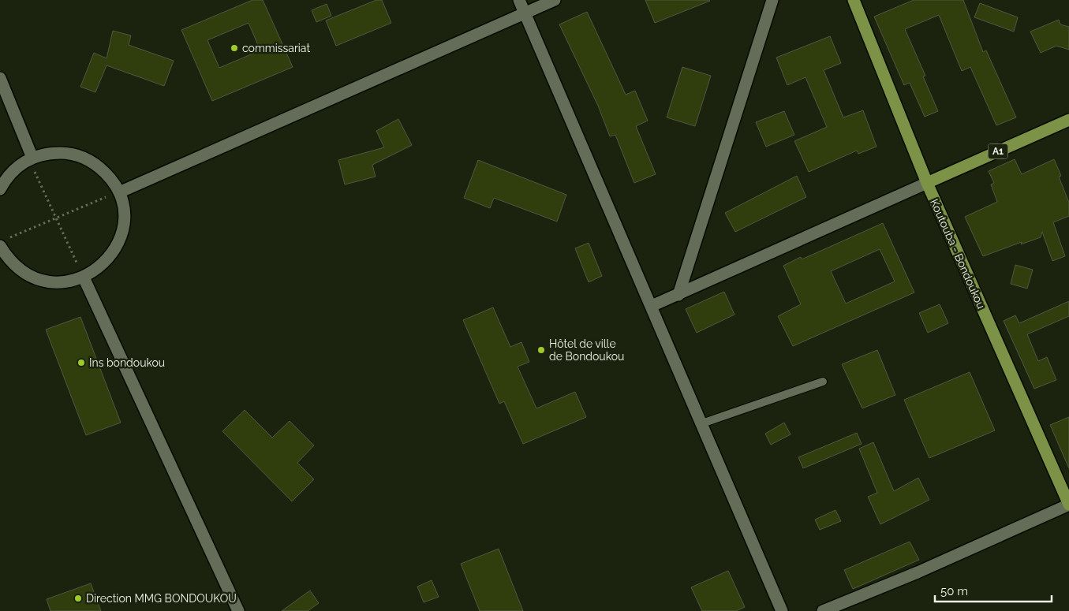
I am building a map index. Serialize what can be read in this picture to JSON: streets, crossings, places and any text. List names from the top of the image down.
{
  "streets": {
    "main road": ["A1", "Koutouba - Bondoukou"]
  },
  "crossings": [
    ["A1", "Koutouba - Bondoukou"]
  ],
  "places": [
    "commissariat",
    "Hôtel de ville de Bondoukou",
    "Ins bondoukou",
    "Direction MMG BONDOUKOU"
  ],
  "scale_bar": "50 m"
}
